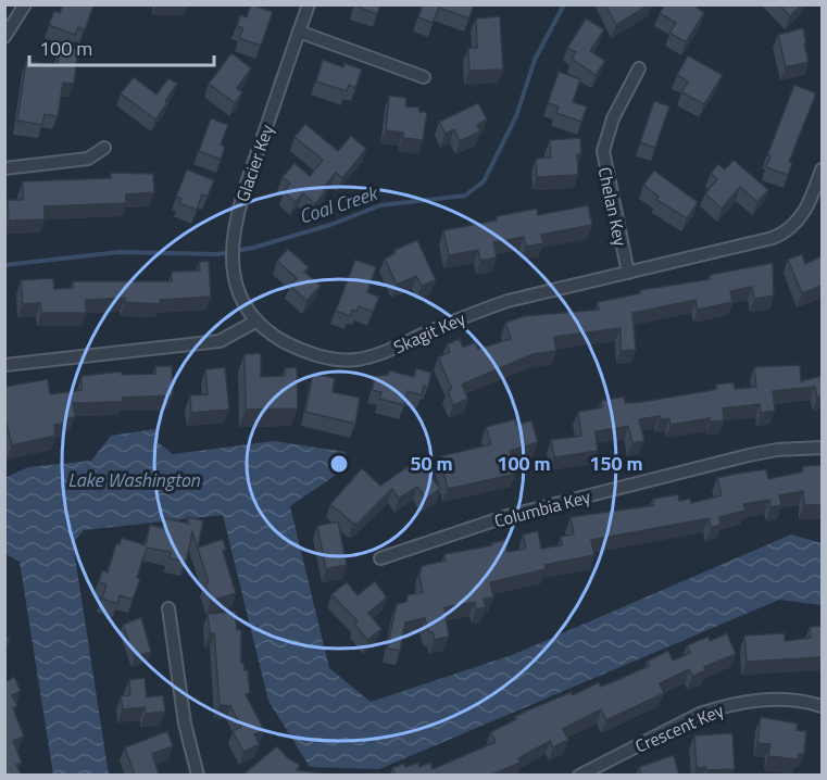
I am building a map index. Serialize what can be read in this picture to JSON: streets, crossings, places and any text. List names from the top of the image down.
{
  "streets": {
    "street": [
      "Glacier Key",
      "Chelan Key",
      "Skagit Key",
      "Columbia Key",
      "Crescent Key"
    ]
  },
  "crossings": [
    ["Glacier Key", "Skagit Key"],
    ["Chelan Key", "Skagit Key"]
  ],
  "water": ["Coal Creek", "Lake Washington"],
  "scale_bar": "100 m",
  "rings": ["50 m", "100 m", "150 m"]
}
